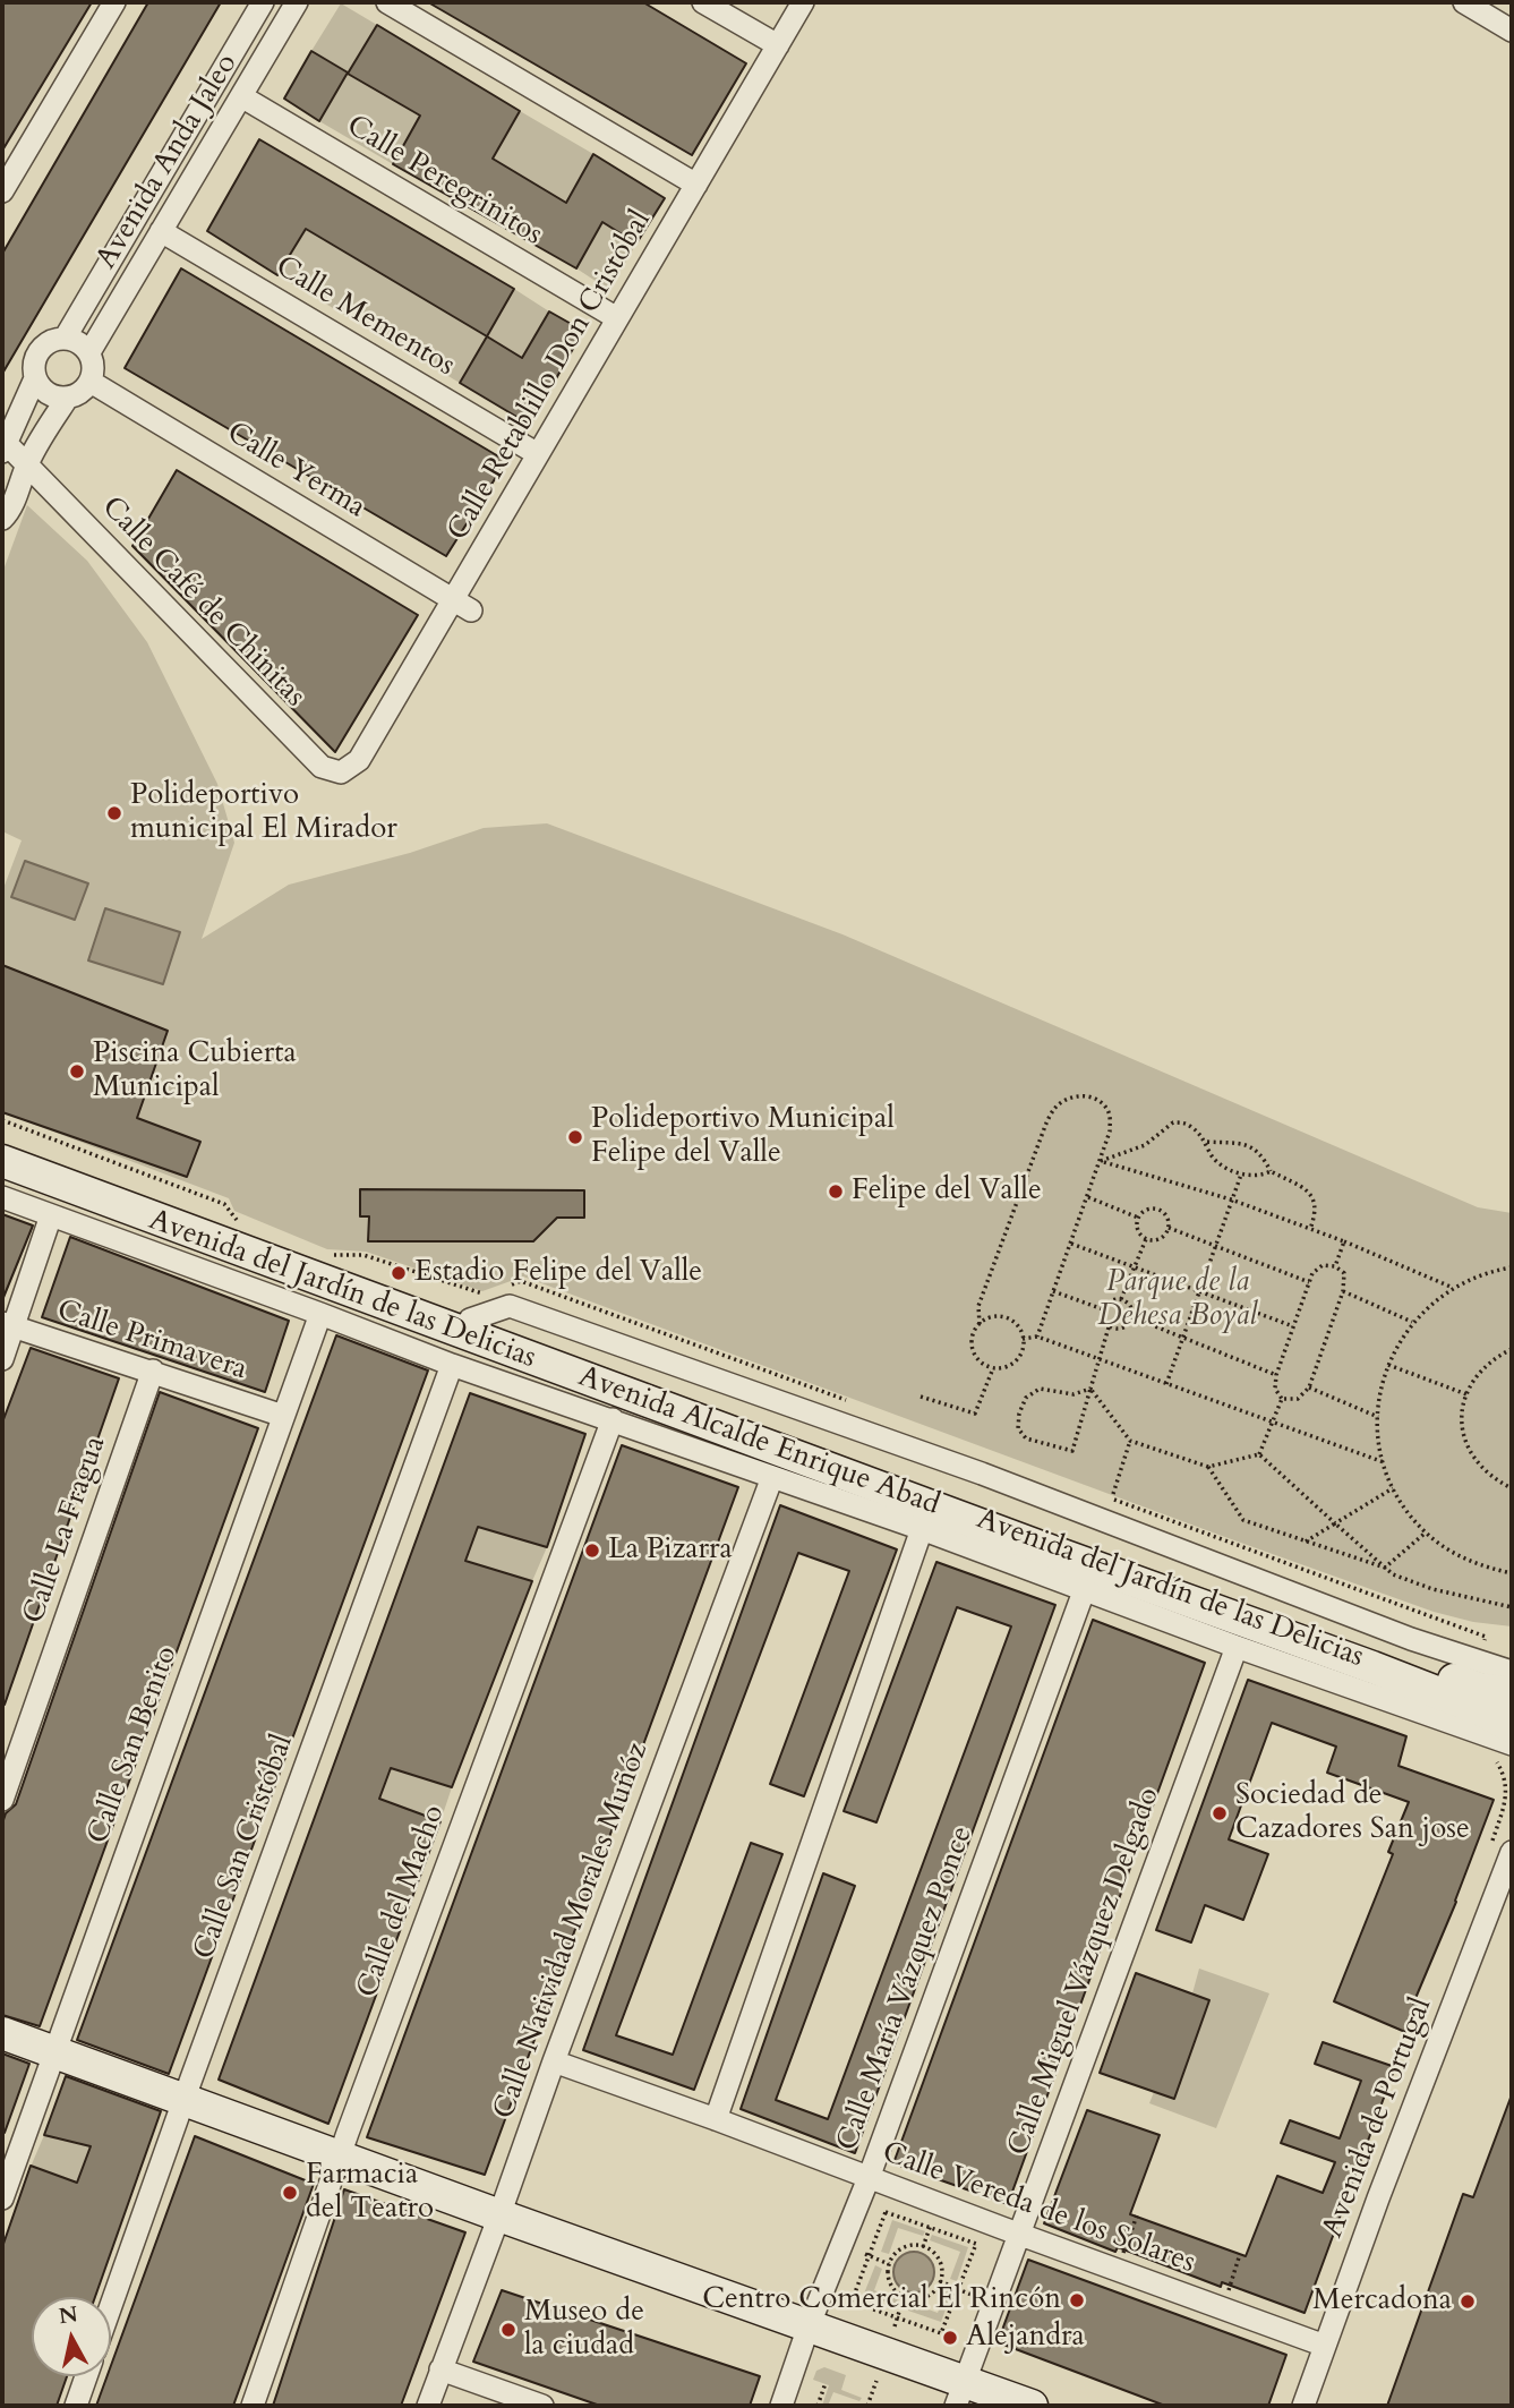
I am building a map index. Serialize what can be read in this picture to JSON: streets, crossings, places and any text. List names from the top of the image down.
{
  "streets": {
    "main road": ["Avenida Alcalde Enrique Abad"],
    "street": [
      "Avenida Anda Jaleo",
      "Calle Peregrinitos",
      "Calle Mementos",
      "Calle Retablillo Don Cristóbal",
      "Calle Yerma",
      "Calle Café de Chinitas",
      "Avenida del Jardín de las Delicias",
      "Calle Primavera",
      "Calle La Fragua",
      "Calle San Benito",
      "Calle San Cristóbal",
      "Calle del Macho",
      "Calle Natividad Morales Muñóz",
      "Calle Miguel Vázquez Delgado",
      "Calle María Vázquez Ponce",
      "Avenida de Portugal",
      "Calle Vereda de los Solares"
    ]
  },
  "crossings": [
    ["Avenida Anda Jaleo", "Calle Peregrinitos"],
    ["Avenida Anda Jaleo", "Calle Mementos"],
    ["Avenida Anda Jaleo", "Calle Yerma"],
    ["Calle Peregrinitos", "Calle Retablillo Don Cristóbal"],
    ["Calle Mementos", "Calle Retablillo Don Cristóbal"],
    ["Calle Retablillo Don Cristóbal", "Calle Yerma"],
    ["Calle Retablillo Don Cristóbal", "Calle Café de Chinitas"],
    ["Avenida del Jardín de las Delicias", "Calle San Benito"],
    ["Avenida del Jardín de las Delicias", "Calle San Cristóbal"],
    ["Avenida del Jardín de las Delicias", "Calle del Macho"],
    ["Avenida del Jardín de las Delicias", "Calle Natividad Morales Muñóz"],
    ["Avenida del Jardín de las Delicias", "Calle Miguel Vázquez Delgado"],
    ["Avenida del Jardín de las Delicias", "Calle María Vázquez Ponce"],
    ["Calle Primavera", "Calle La Fragua"],
    ["Calle Primavera", "Calle San Benito"],
    ["Calle Natividad Morales Muñóz", "Calle Vereda de los Solares"],
    ["Calle Miguel Vázquez Delgado", "Calle Vereda de los Solares"],
    ["Calle María Vázquez Ponce", "Calle Vereda de los Solares"],
    ["Avenida de Portugal", "Calle Vereda de los Solares"]
  ],
  "parks": ["Parque de la Dehesa Boyal"],
  "places": [
    "Polideportivo municipal El Mirador",
    "Piscina Cubierta Municipal",
    "Polideportivo Municipal Felipe del Valle",
    "Felipe del Valle",
    "Estadio Felipe del Valle",
    "La Pizarra",
    "Sociedad de Cazadores San jose",
    "Farmacia del Teatro",
    "Centro Comercial El Rincón",
    "Mercadona",
    "Museo de la ciudad",
    "Alejandra"
  ],
  "north": "top"
}
